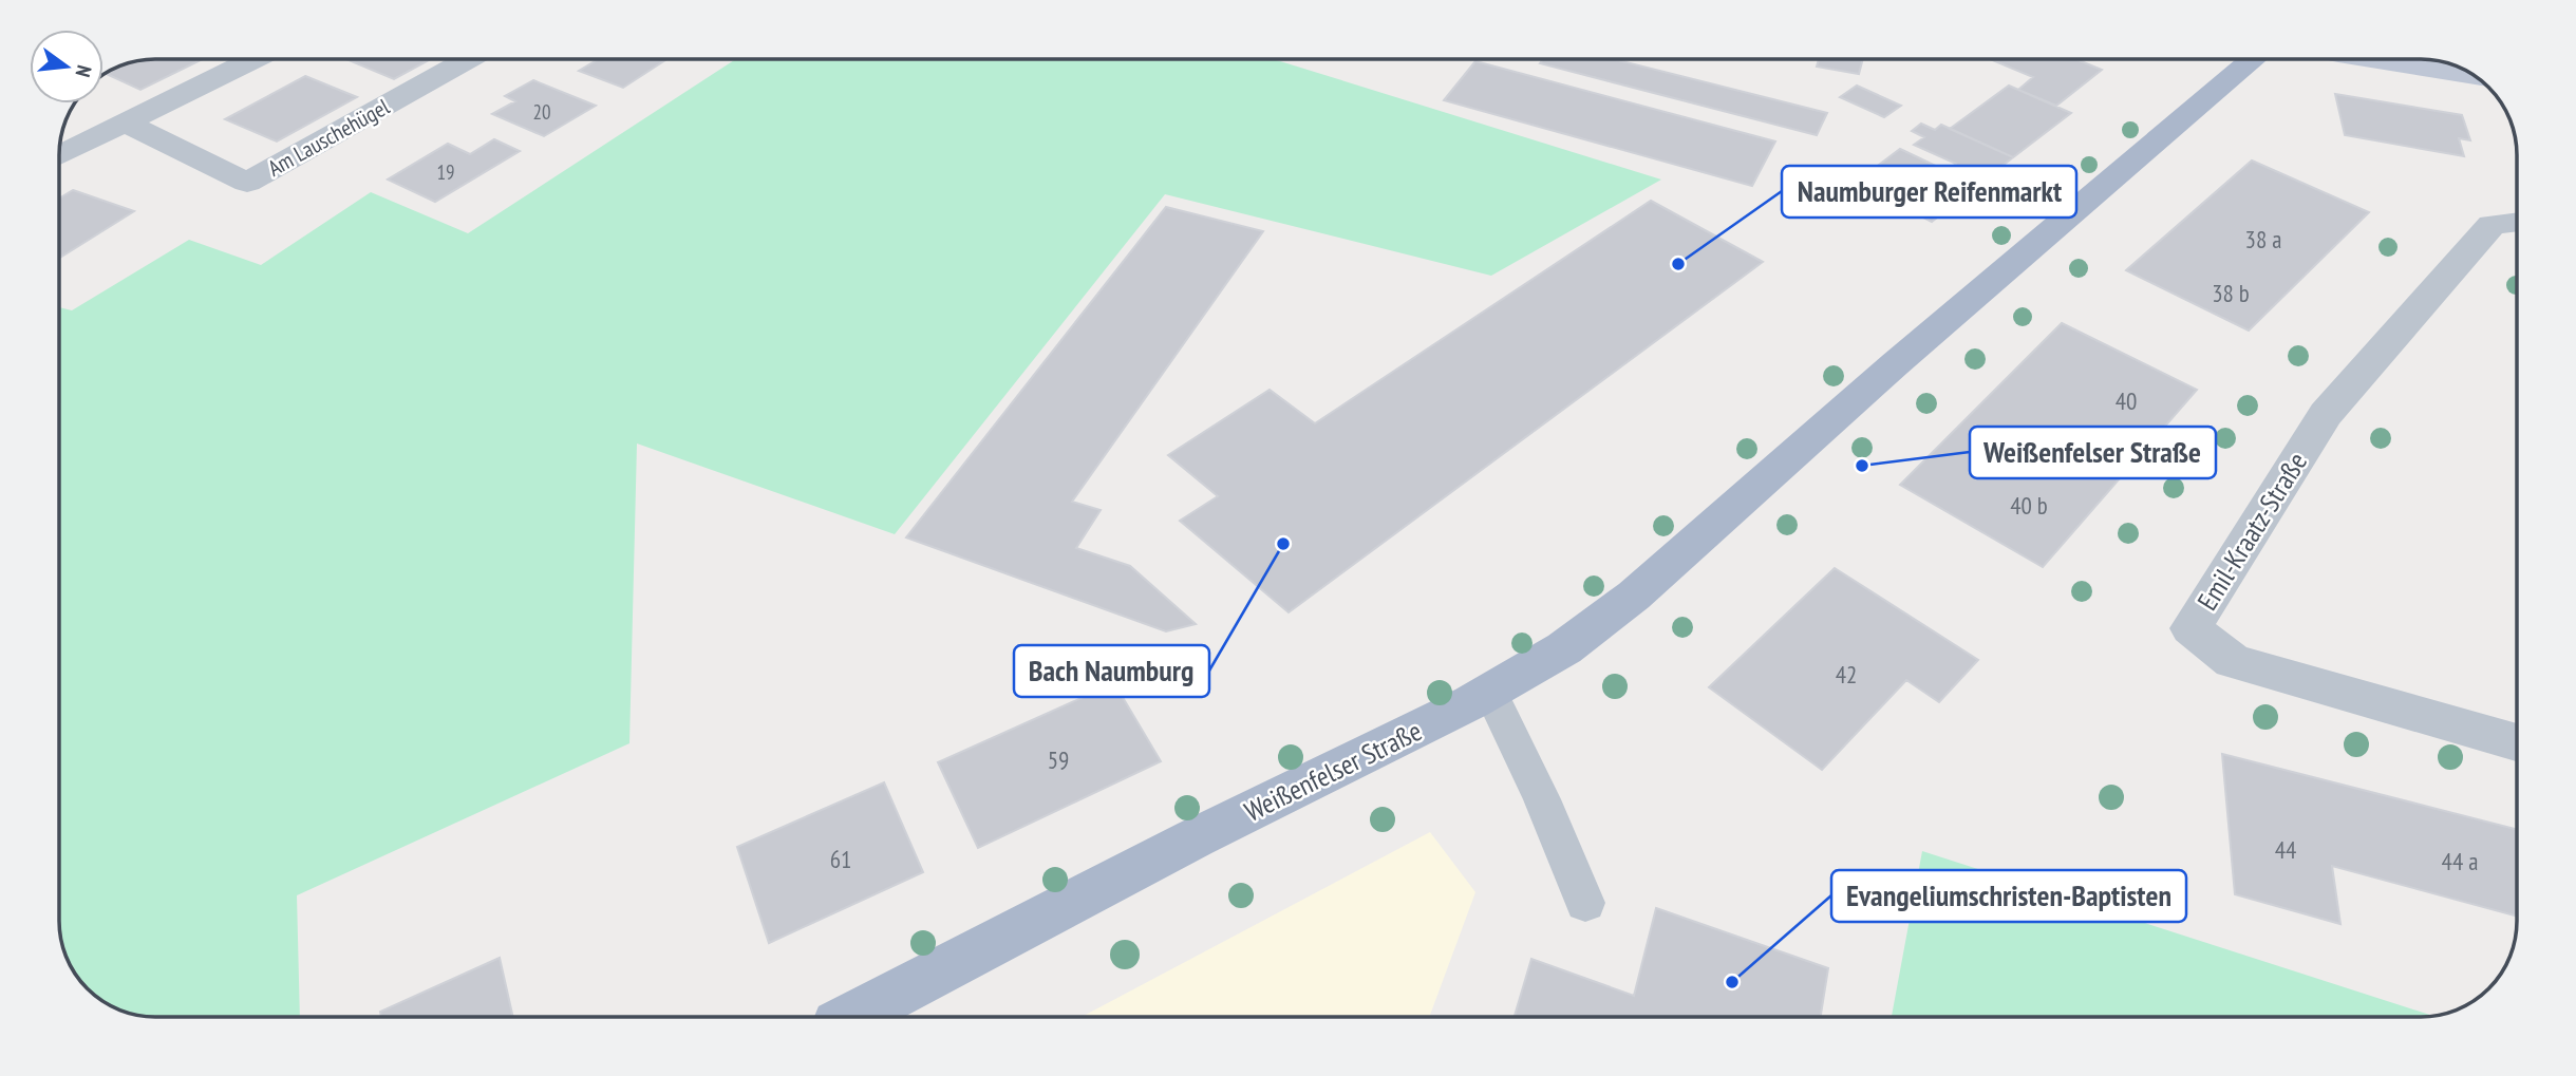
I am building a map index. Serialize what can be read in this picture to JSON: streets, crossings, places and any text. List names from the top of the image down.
{
  "streets": {
    "main road": ["Weißenfelser Straße"],
    "street": ["Am Lauschehügel", "Emil-Kraatz-Straße"]
  },
  "places": [
    "Naumburger Reifenmarkt",
    "Weißenfelser Straße",
    "Bach Naumburg",
    "Evangeliumschristen-Baptisten"
  ],
  "house_numbers": [
    "20",
    "19",
    "38 a",
    "38 b",
    "40",
    "40 b",
    "42",
    "59",
    "44",
    "61",
    "44 a"
  ],
  "north": "right"
}
